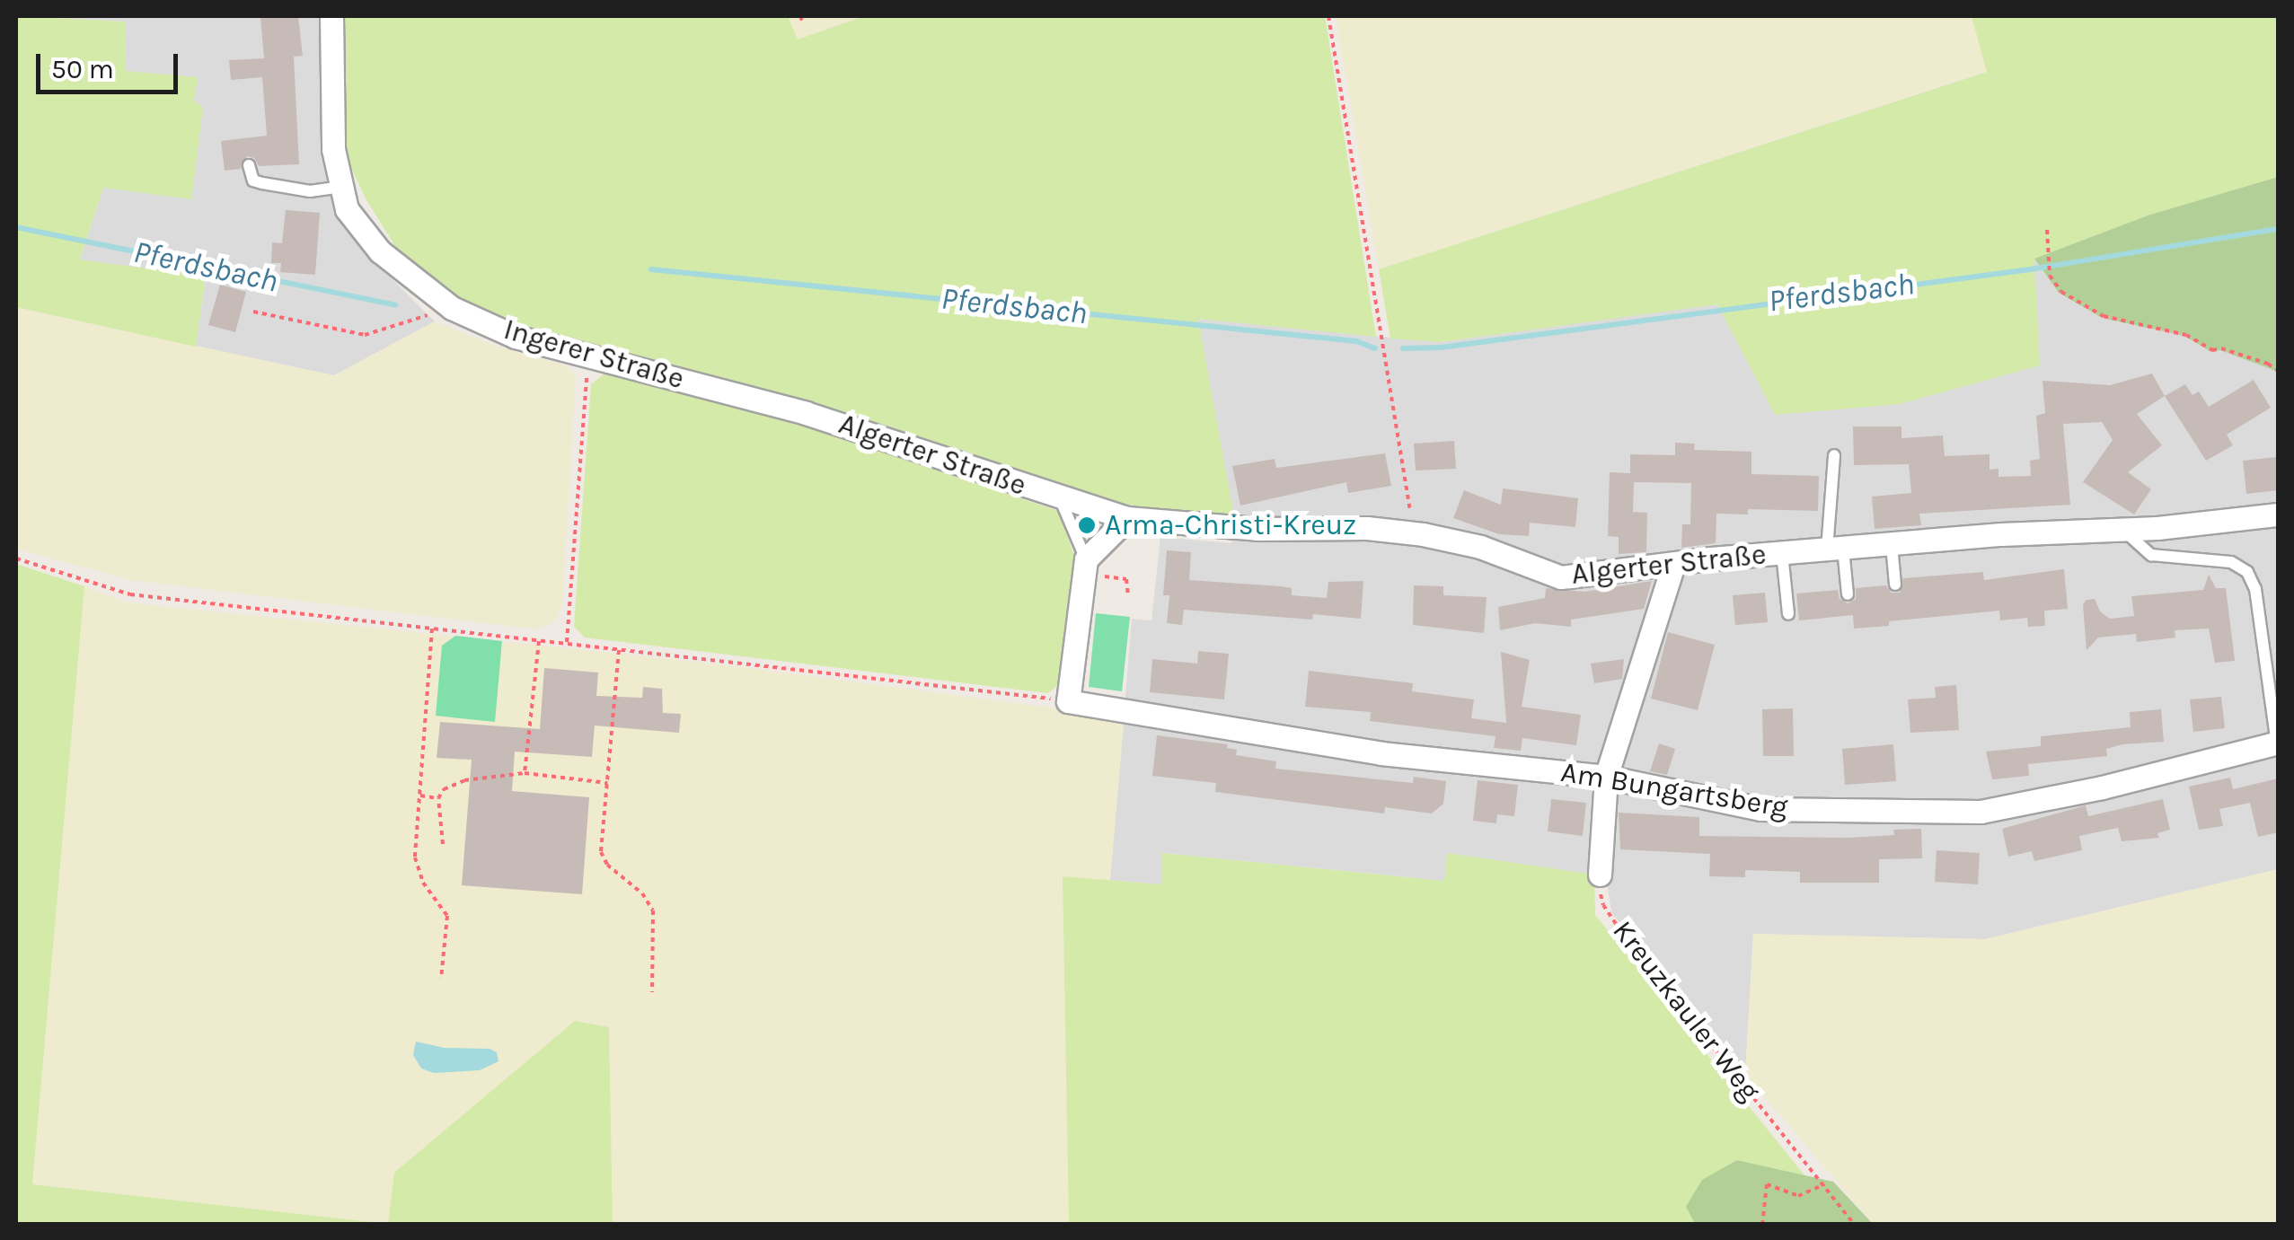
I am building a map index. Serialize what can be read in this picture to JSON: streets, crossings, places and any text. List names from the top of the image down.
{
  "streets": {
    "street": ["Ingerer Straße", "Algerter Straße", "Am Bungartsberg"],
    "path": ["Kreuzkauler Weg"]
  },
  "crossings": [
    ["Ingerer Straße", "Algerter Straße"]
  ],
  "water": ["Pferdsbach"],
  "places": ["Arma-Christi-Kreuz"],
  "scale_bar": "50 m"
}
